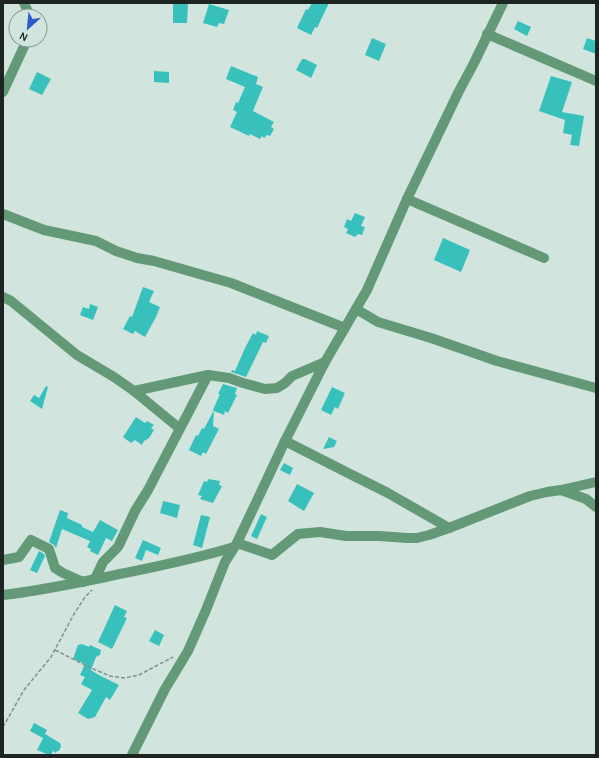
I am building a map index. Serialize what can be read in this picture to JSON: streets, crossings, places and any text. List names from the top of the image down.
{
  "north": "bottom left"
}
